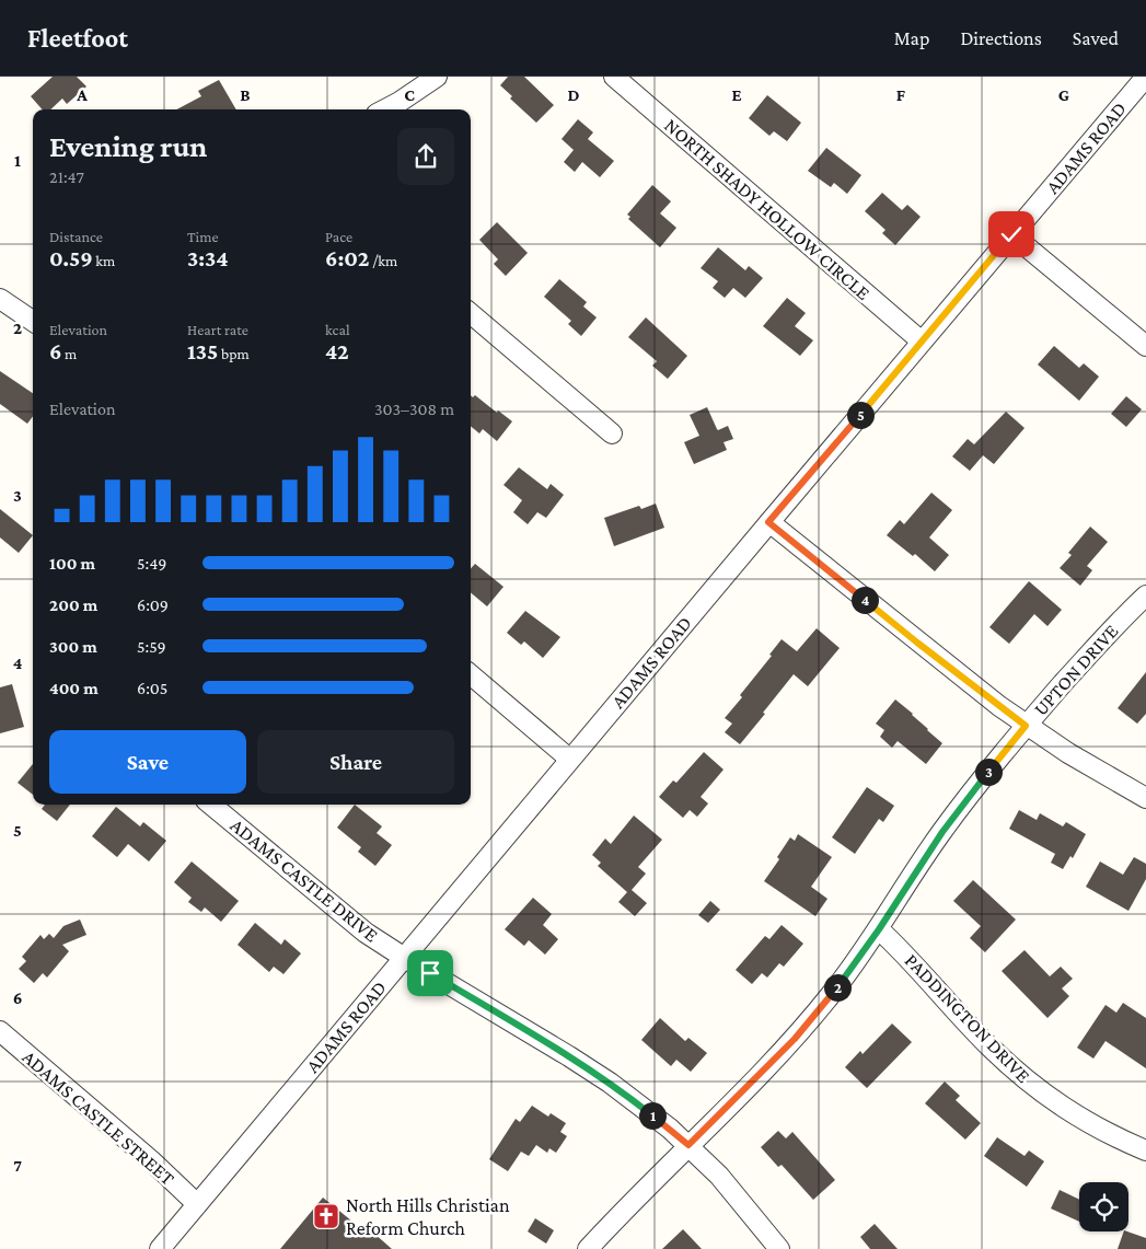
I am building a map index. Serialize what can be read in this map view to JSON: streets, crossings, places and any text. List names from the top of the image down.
{
  "streets": {
    "street": [
      "ADAMS ROAD",
      "NORTH SHADY HOLLOW CIRCLE",
      "UPTON DRIVE",
      "ADAMS CASTLE DRIVE",
      "PADDINGTON DRIVE",
      "ADAMS CASTLE STREET"
    ]
  },
  "crossings": [
    ["ADAMS ROAD", "NORTH SHADY HOLLOW CIRCLE"],
    ["ADAMS ROAD", "ADAMS CASTLE DRIVE"],
    ["ADAMS ROAD", "ADAMS CASTLE STREET"],
    ["UPTON DRIVE", "ADAMS CASTLE DRIVE"],
    ["UPTON DRIVE", "PADDINGTON DRIVE"]
  ],
  "places": {
    "church": ["North Hills Christian Reform Church"]
  },
  "page": {
    "header": "Fleetfoot",
    "nav": ["Map", "Directions", "Saved"],
    "heading": ["Evening run", "21:47"],
    "stats": [
      ["Distance", "0.59 km"],
      ["Time", "3:34"],
      ["Pace", "6:02 /km"],
      ["Elevation", "6 m"],
      ["Heart rate", "135 bpm"],
      ["kcal", "42"]
    ],
    "chart": ["Elevation", "303–308 m"],
    "pins": [
      "5",
      "4",
      "3",
      "2",
      "1"
    ],
    "list": [
      {
        "name": "100 m",
        "note": "5:49"
      },
      {
        "name": "200 m",
        "note": "6:09"
      },
      {
        "name": "300 m",
        "note": "5:59"
      },
      {
        "name": "400 m",
        "note": "6:05"
      }
    ],
    "buttons": ["Save", "Share"]
  },
  "grid": {
    "columns": [
      "A",
      "B",
      "C",
      "D",
      "E",
      "F",
      "G"
    ],
    "rows": [
      "1",
      "2",
      "3",
      "4",
      "5",
      "6",
      "7"
    ]
  }
}
